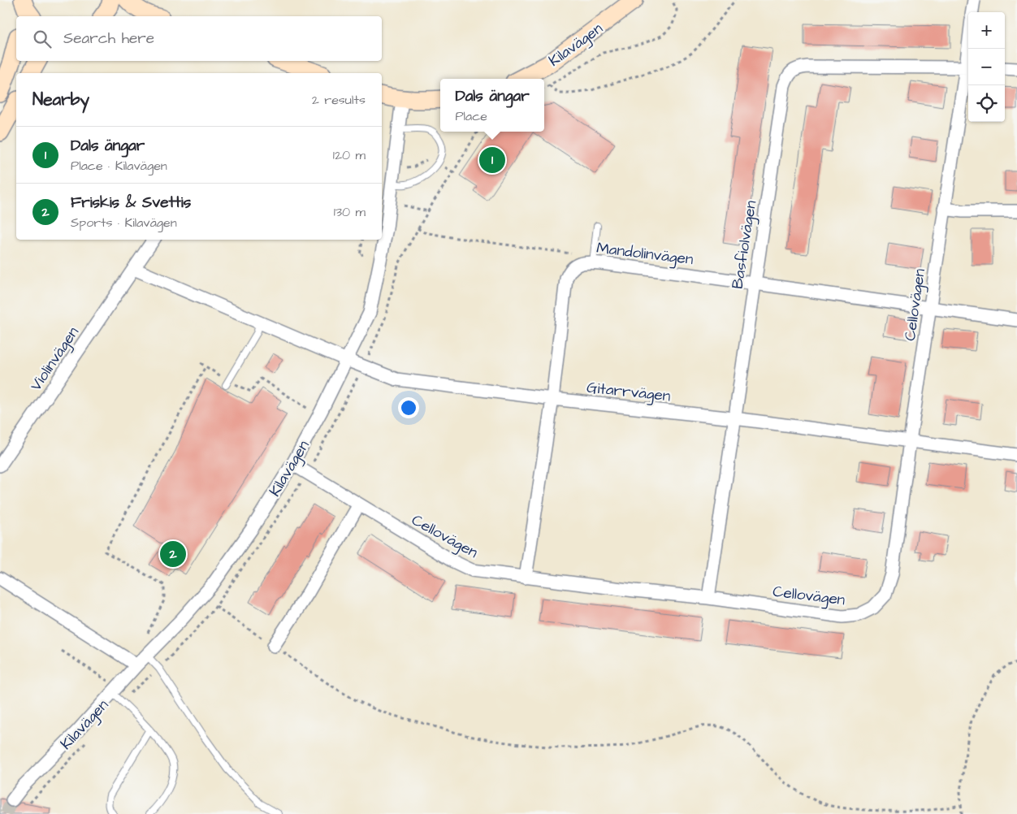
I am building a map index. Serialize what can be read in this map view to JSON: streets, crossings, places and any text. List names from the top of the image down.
{
  "streets": {
    "street": [
      "Kilavägen",
      "Basfiolvägen",
      "Mandolinvägen",
      "Cellovägen",
      "Violinvägen",
      "Gitarrvägen"
    ]
  },
  "crossings": [
    ["Kilavägen", "Cellovägen"],
    ["Kilavägen", "Gitarrvägen"],
    ["Basfiolvägen", "Mandolinvägen"],
    ["Basfiolvägen", "Cellovägen"],
    ["Basfiolvägen", "Gitarrvägen"],
    ["Mandolinvägen", "Cellovägen"],
    ["Mandolinvägen", "Gitarrvägen"],
    ["Cellovägen", "Gitarrvägen"]
  ],
  "page": {
    "map_buttons": ["+", "−"],
    "search": "Search here",
    "heading": ["Nearby", "2 results"],
    "popup": ["Dals ängar", "Place"],
    "list": [
      {
        "mark": "1",
        "name": "Dals ängar",
        "note": "Place · Kilavägen",
        "value": "120 m"
      },
      {
        "mark": "2",
        "name": "Friskis & Svettis",
        "note": "Sports · Kilavägen",
        "value": "130 m"
      }
    ],
    "pins": ["1", "2"]
  }
}
